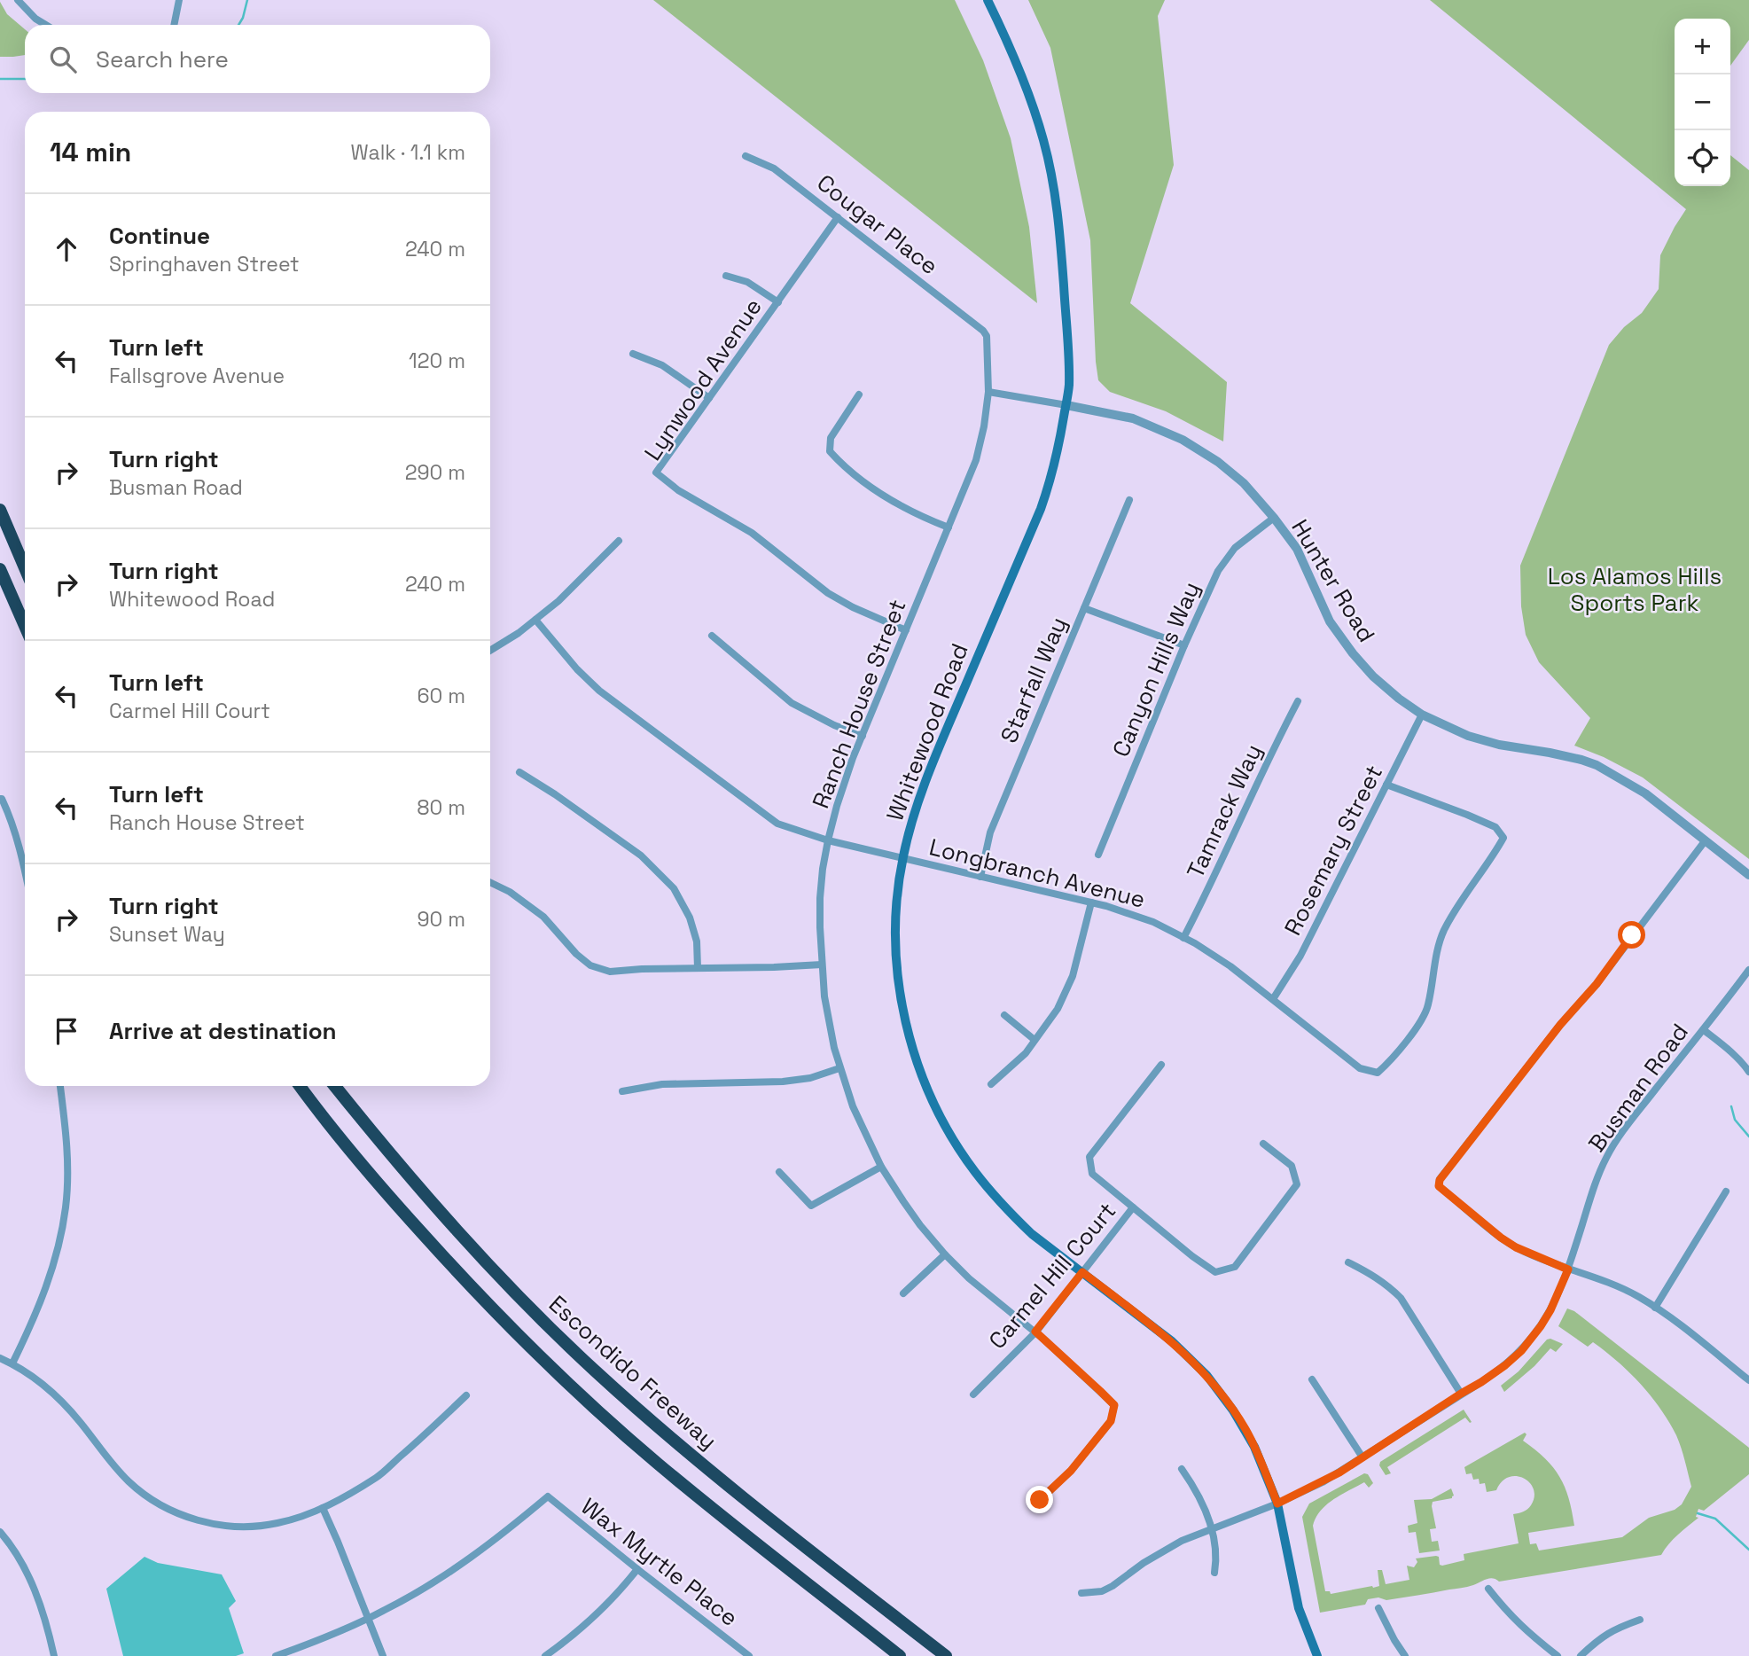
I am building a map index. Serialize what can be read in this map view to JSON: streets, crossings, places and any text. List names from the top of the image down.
{
  "streets": {
    "highway": ["Escondido Freeway"],
    "main road": ["Whitewood Road"],
    "street": [
      "Cougar Place",
      "Lynwood Avenue",
      "Hunter Road",
      "Canyon Hills Way",
      "Starfall Way",
      "Ranch House Street",
      "Tamrack Way",
      "Rosemary Street",
      "Longbranch Avenue",
      "Busman Road",
      "Carmel Hill Court",
      "Wax Myrtle Place"
    ]
  },
  "crossings": [
    ["Cougar Place", "Lynwood Avenue"],
    ["Cougar Place", "Ranch House Street"],
    ["Lynwood Avenue", "Ranch House Street"],
    ["Hunter Road", "Canyon Hills Way"],
    ["Hunter Road", "Ranch House Street"],
    ["Hunter Road", "Whitewood Road"],
    ["Hunter Road", "Rosemary Street"],
    ["Starfall Way", "Longbranch Avenue"],
    ["Ranch House Street", "Longbranch Avenue"],
    ["Ranch House Street", "Carmel Hill Court"],
    ["Whitewood Road", "Longbranch Avenue"],
    ["Whitewood Road", "Busman Road"],
    ["Whitewood Road", "Carmel Hill Court"],
    ["Tamrack Way", "Longbranch Avenue"],
    ["Rosemary Street", "Longbranch Avenue"]
  ],
  "parks": ["Los Alamos Hills Sports Park"],
  "page": {
    "map_buttons": ["+", "−"],
    "search": "Search here",
    "heading": ["14 min", "Walk · 1.1 km"],
    "list": [
      ["Continue", "Springhaven Street", "240 m"],
      ["Turn left", "Fallsgrove Avenue", "120 m"],
      ["Turn right", "Busman Road", "290 m"],
      ["Turn right", "Whitewood Road", "240 m"],
      ["Turn left", "Carmel Hill Court", "60 m"],
      ["Turn left", "Ranch House Street", "80 m"],
      ["Turn right", "Sunset Way", "90 m"],
      "Arrive at destination"
    ]
  }
}
